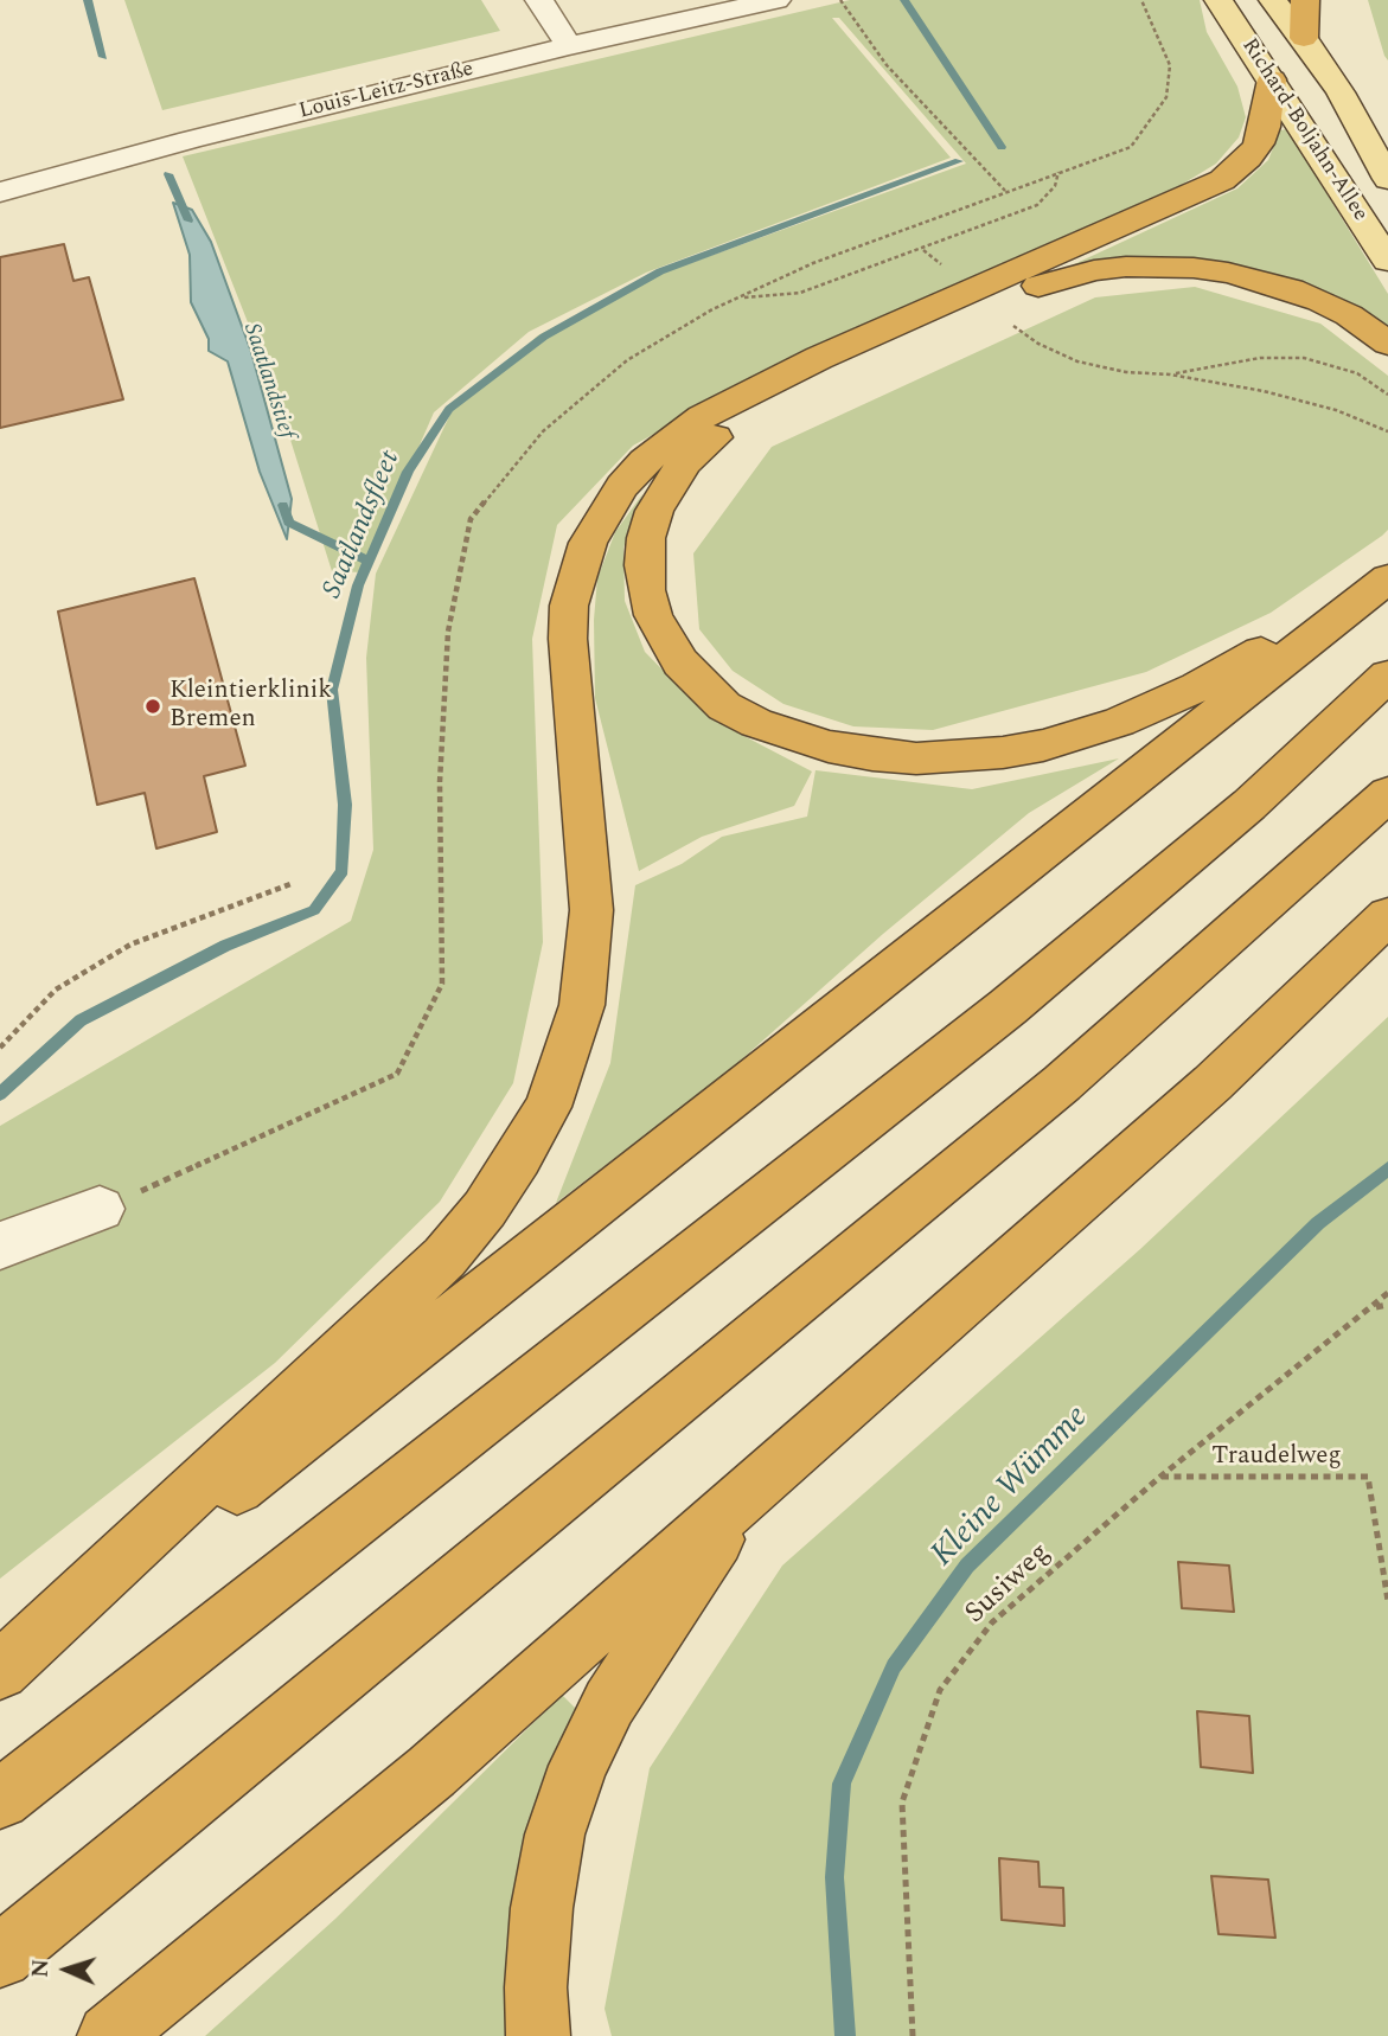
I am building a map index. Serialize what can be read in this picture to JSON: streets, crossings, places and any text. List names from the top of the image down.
{
  "streets": {
    "main road": ["Richard-Boljahn-Allee"],
    "street": ["Louis-Leitz-Straße"],
    "path": ["Traudelweg", "Susiweg"]
  },
  "crossings": [
    ["Traudelweg", "Susiweg"]
  ],
  "water": ["Saatlandstief", "Saatlandsfleet", "Kleine Wümme"],
  "places": ["Kleintierklinik Bremen"],
  "north": "left"
}
